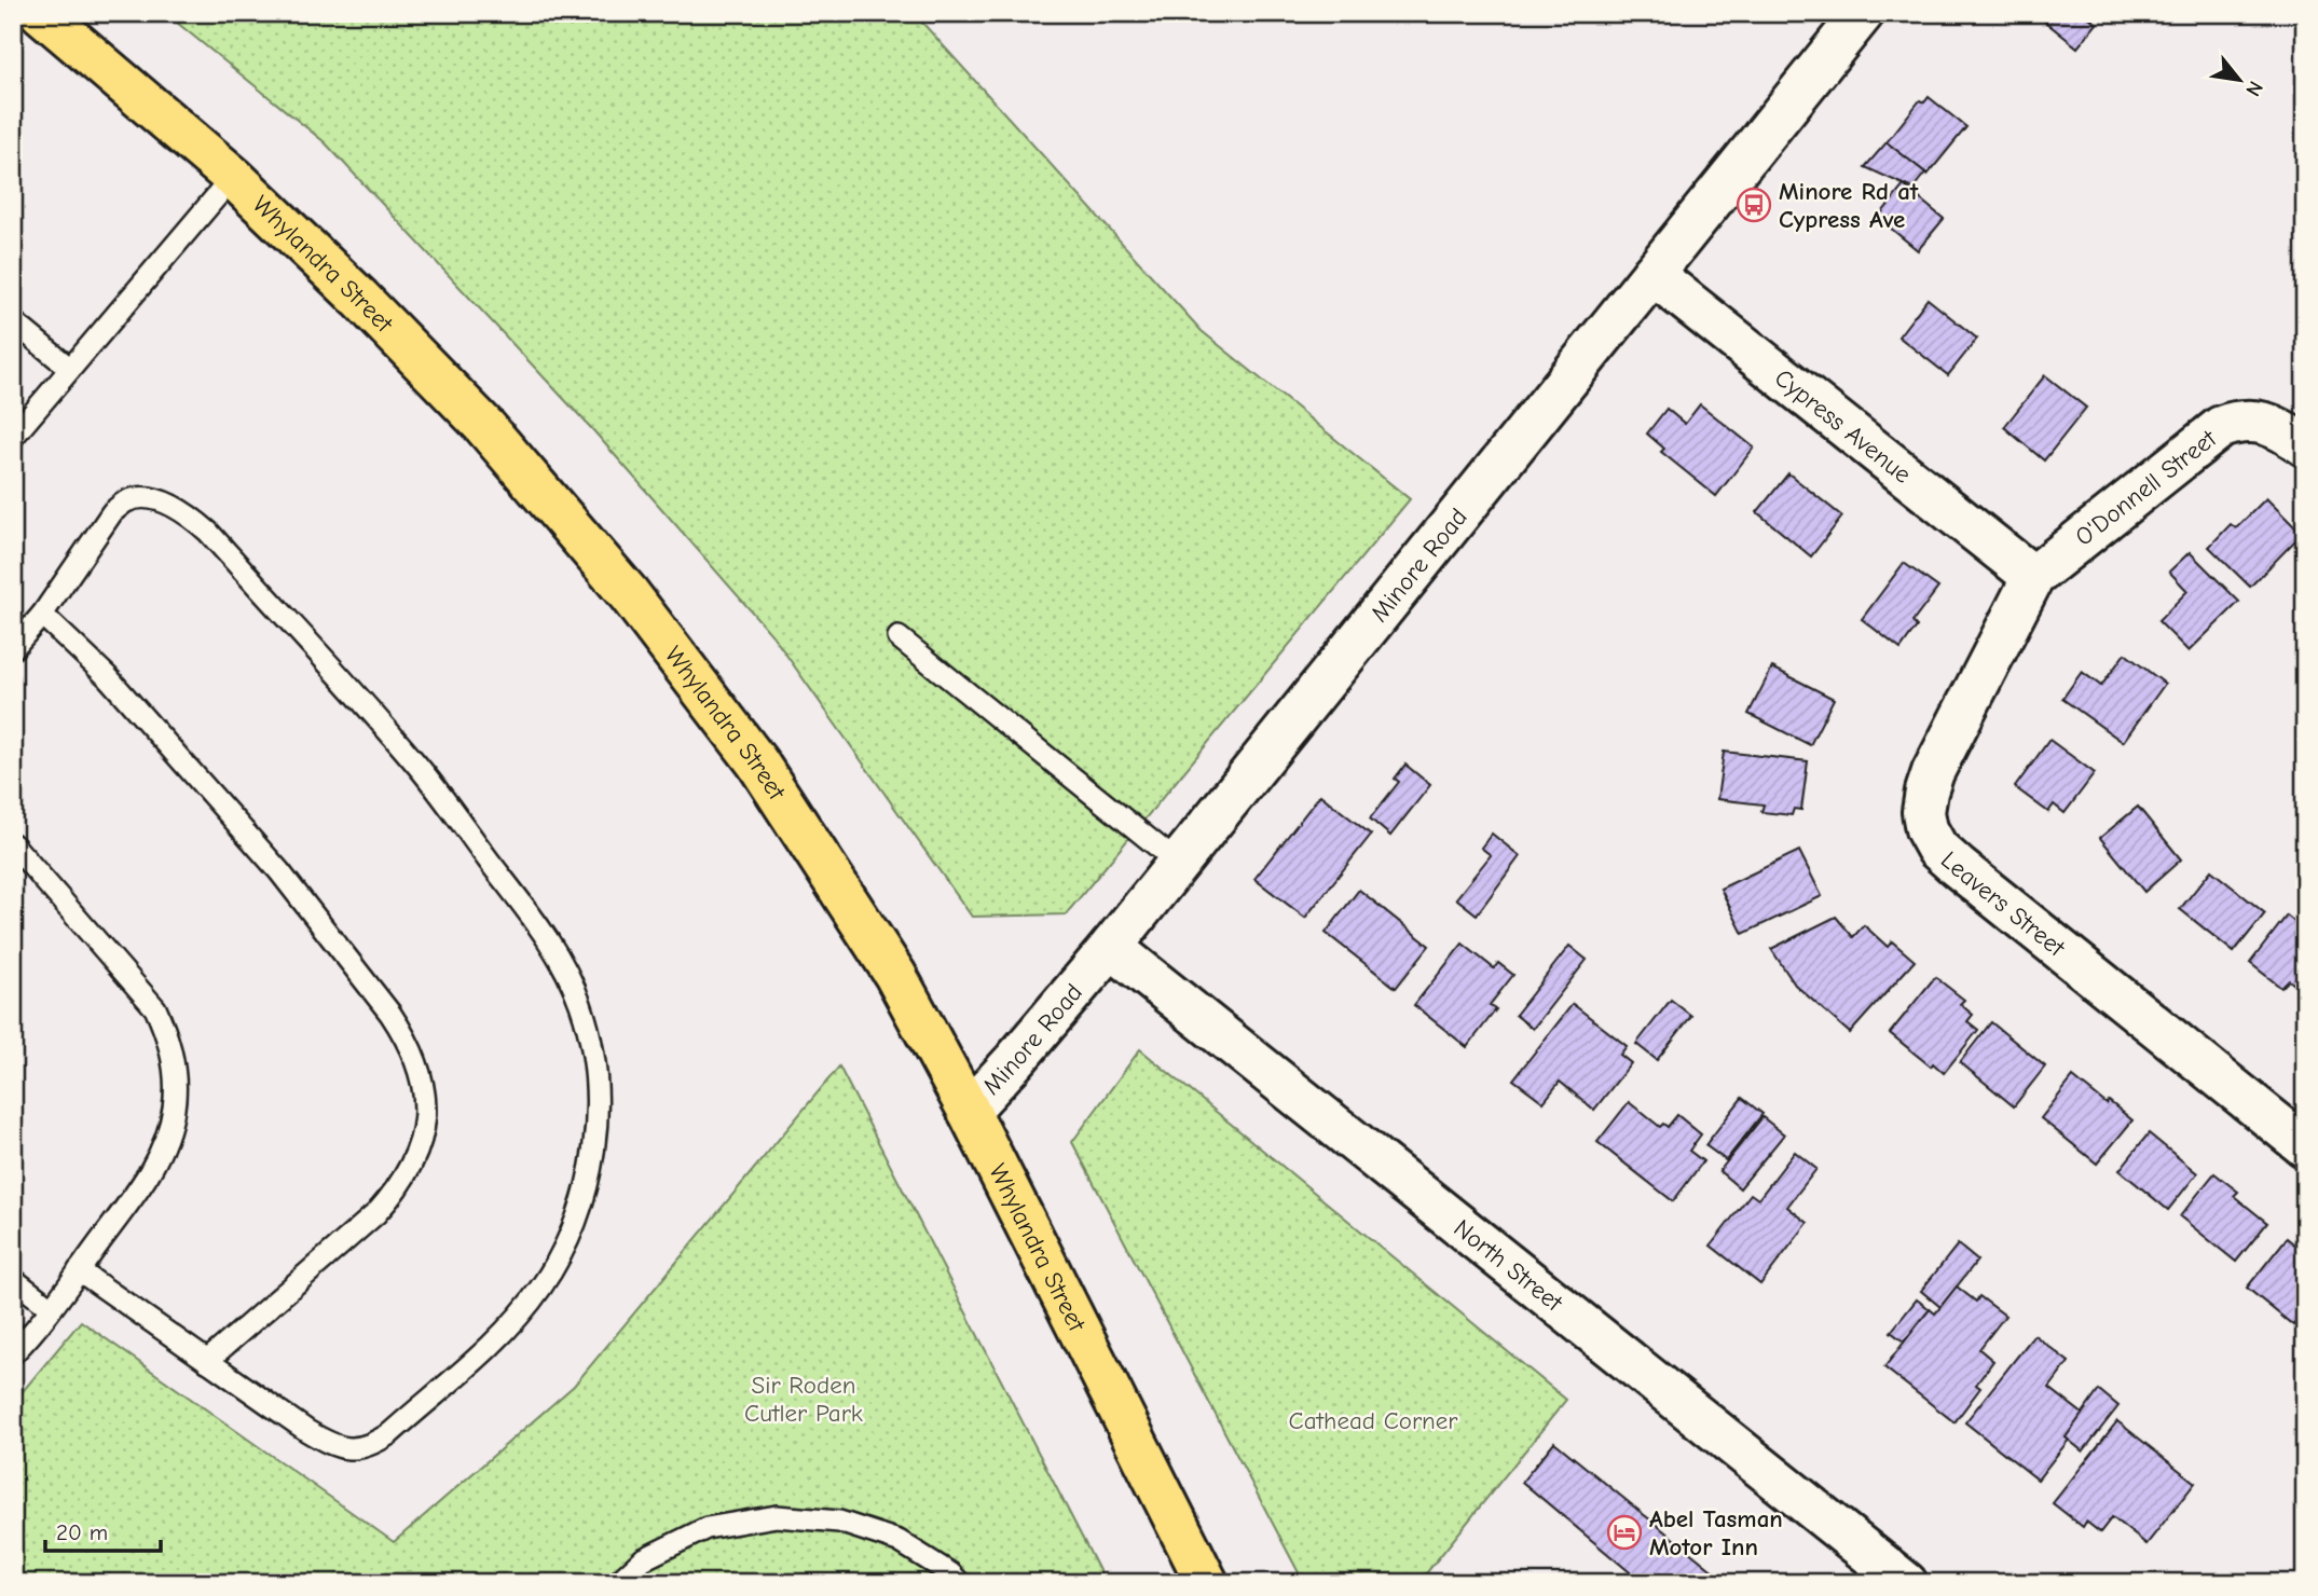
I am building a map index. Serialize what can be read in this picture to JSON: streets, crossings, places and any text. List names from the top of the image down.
{
  "streets": {
    "highway": ["Whylandra Street"],
    "street": [
      "Cypress Avenue",
      "O'Donnell Street",
      "Minore Road",
      "Leavers Street",
      "North Street"
    ]
  },
  "crossings": [
    ["Whylandra Street", "Minore Road"],
    ["Cypress Avenue", "O'Donnell Street"],
    ["Cypress Avenue", "Minore Road"],
    ["Cypress Avenue", "Leavers Street"],
    ["O'Donnell Street", "Leavers Street"],
    ["Minore Road", "North Street"]
  ],
  "parks": ["Sir Roden Cutler Park", "Cathead Corner"],
  "places": {
    "bus stop": ["Minore Rd at Cypress Ave"],
    "hotel": ["Abel Tasman Motor Inn"]
  },
  "scale_bar": "20 m",
  "north": "bottom right"
}
